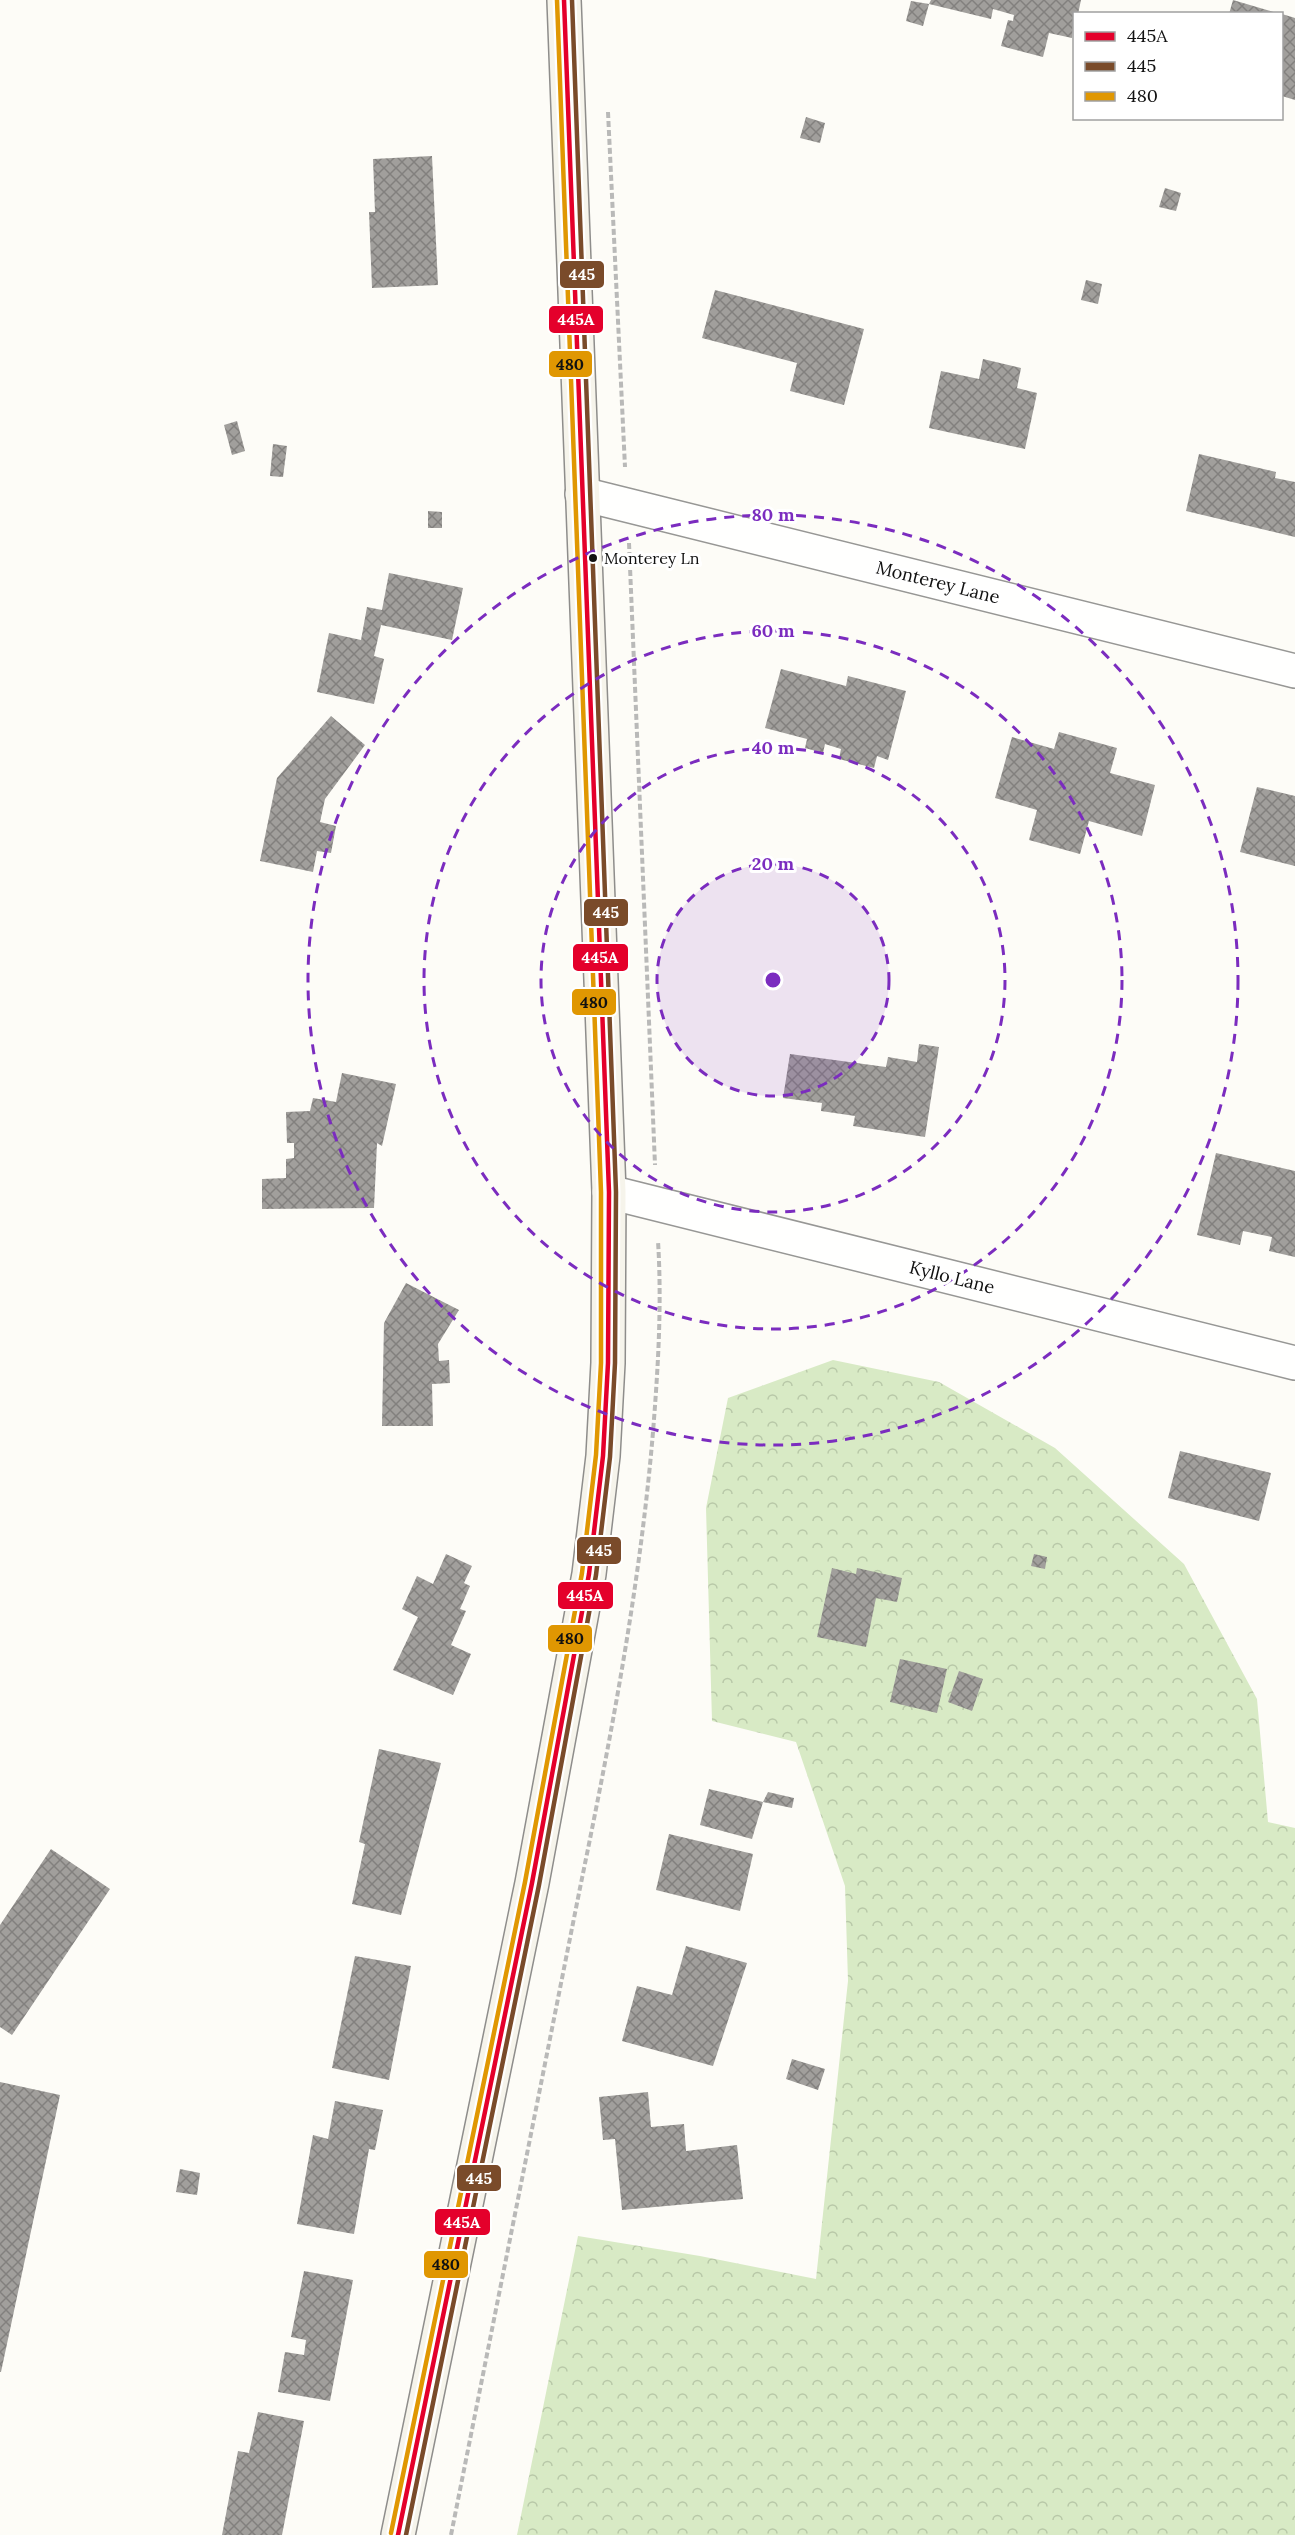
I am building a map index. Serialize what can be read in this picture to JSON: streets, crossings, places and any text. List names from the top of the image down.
{
  "streets": {
    "street": ["Monterey Lane", "Kyllo Lane"]
  },
  "places": ["Monterey Ln"],
  "lines": ["transit line 445A", "transit line 445", "transit line 480"],
  "legend": ["445A", "445", "480"],
  "rings": [
    "80 m",
    "60 m",
    "40 m",
    "20 m"
  ]
}
